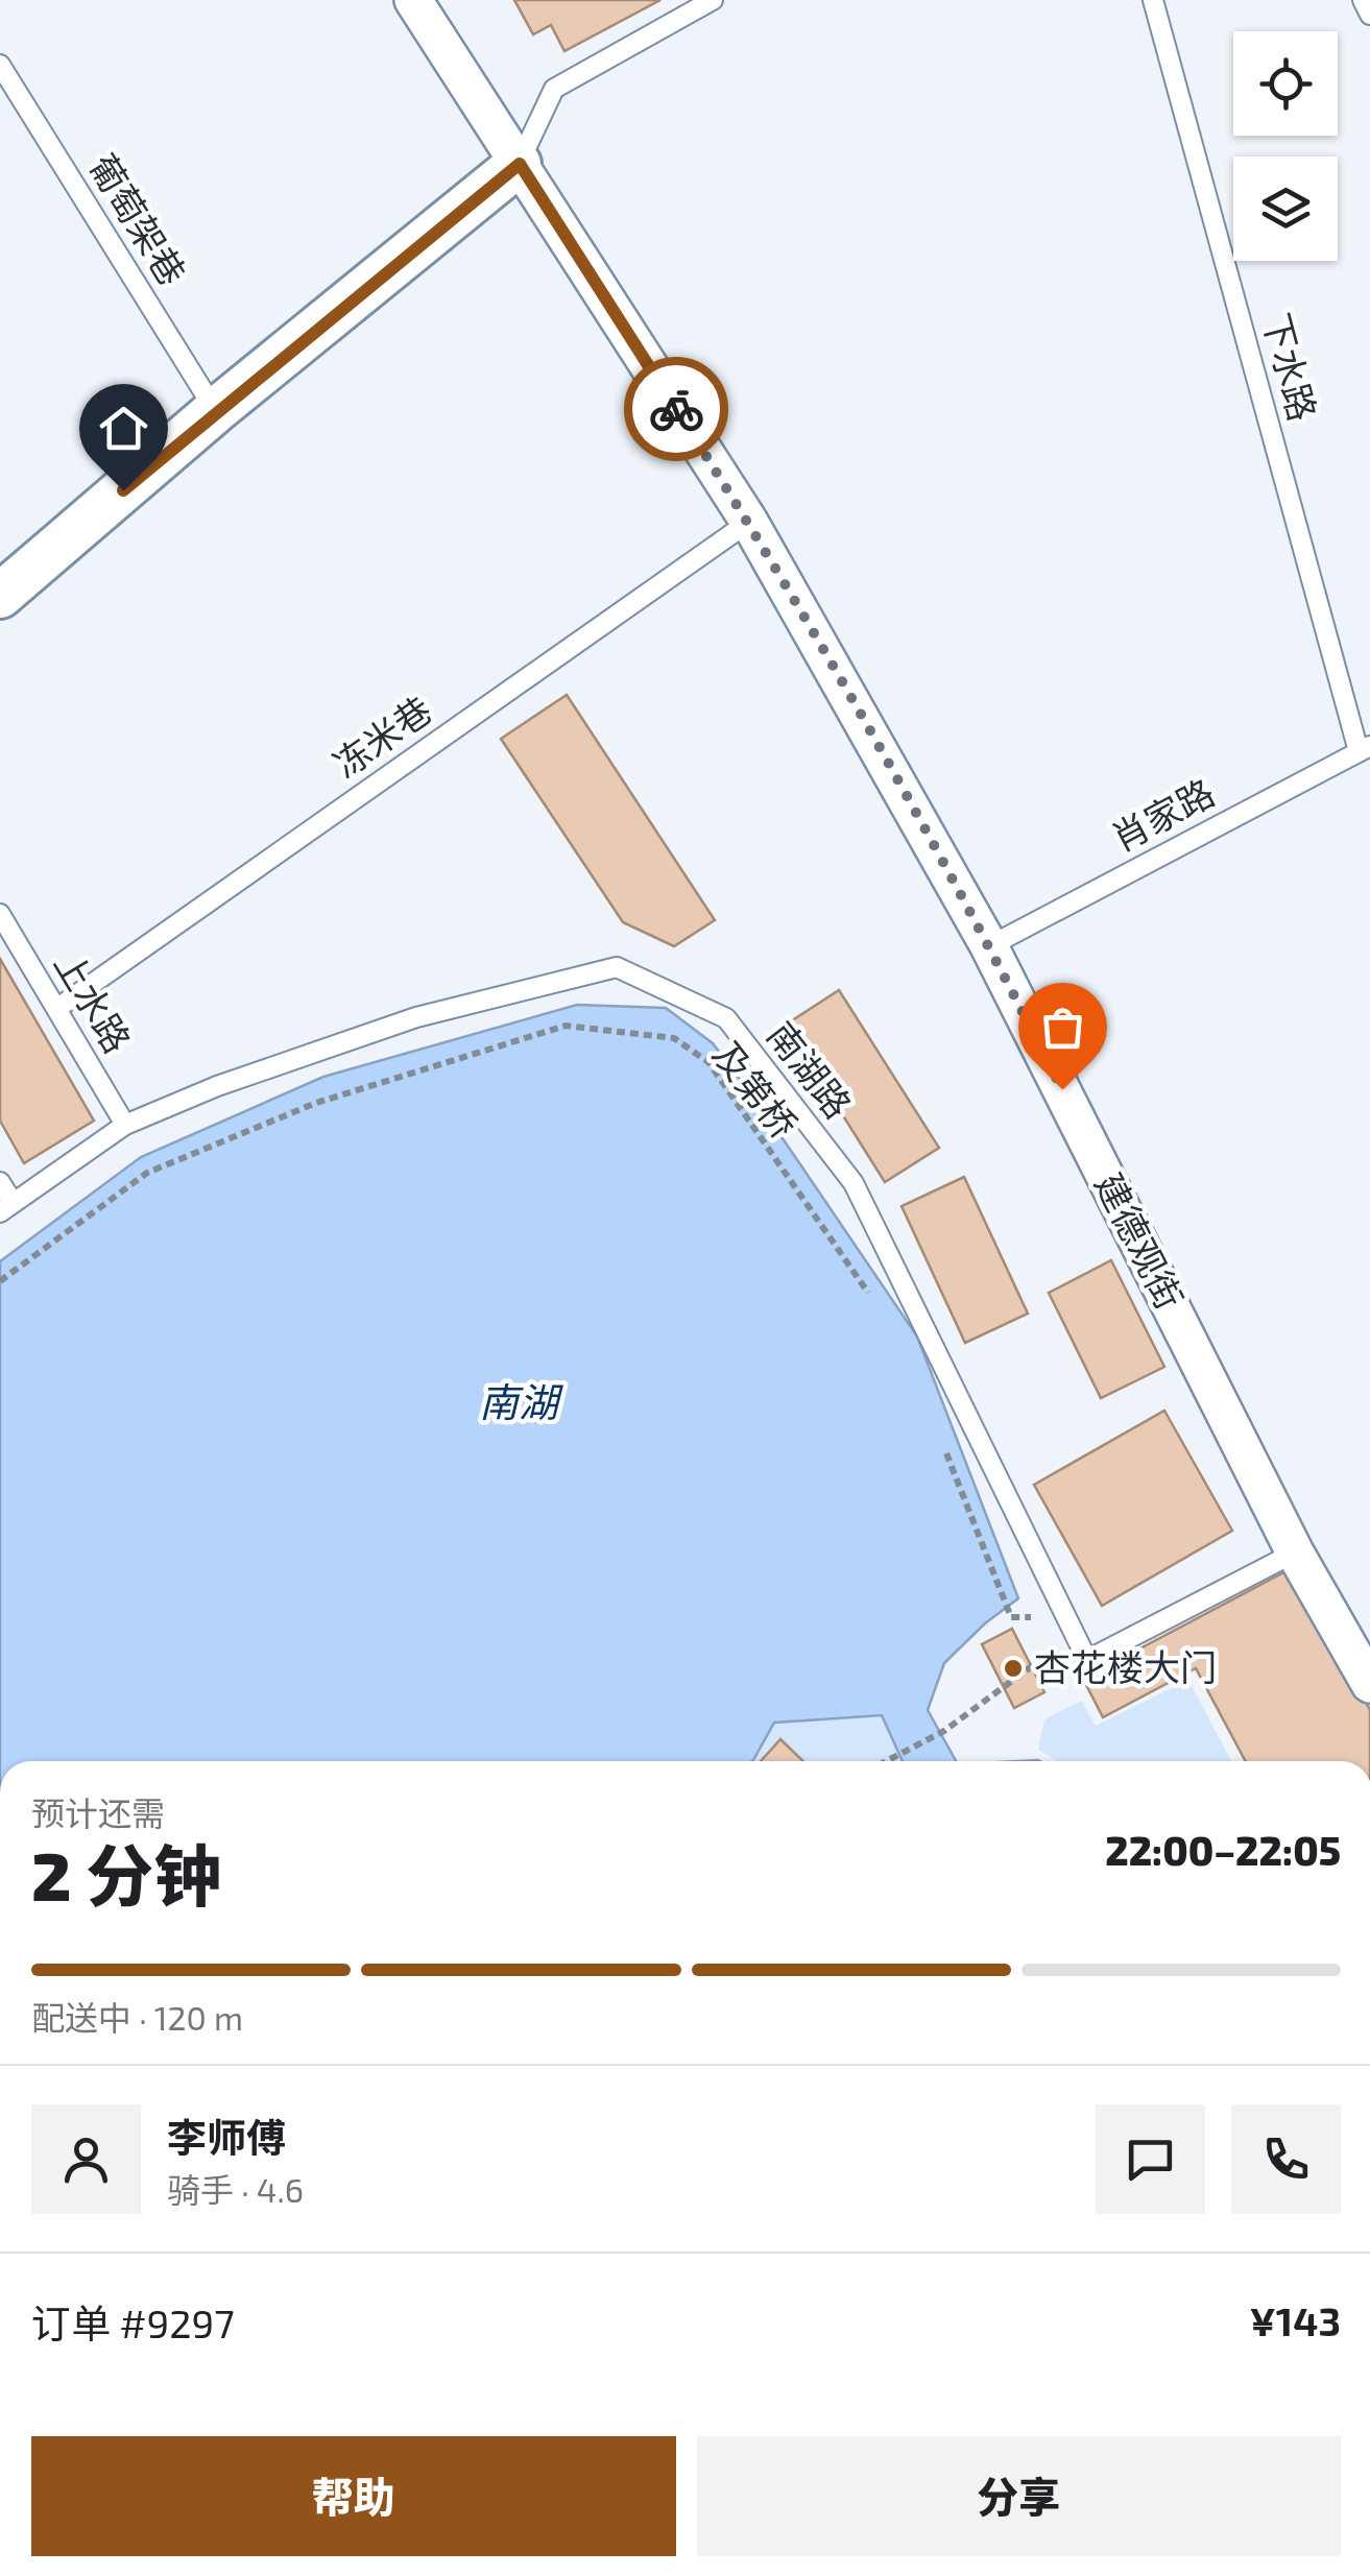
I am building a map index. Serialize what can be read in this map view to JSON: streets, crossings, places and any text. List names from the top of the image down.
{
  "streets": {
    "street": ["建德观街"],
    "lane": [
      "葡萄架巷",
      "下水路",
      "冻米巷",
      "肖家路",
      "上水路",
      "南湖路"
    ],
    "path": ["及第桥"]
  },
  "crossings": [
    ["下水路", "肖家路"],
    ["冻米巷", "上水路"],
    ["冻米巷", "建德观街"],
    ["肖家路", "建德观街"],
    ["上水路", "南湖路"],
    ["南湖路", "建德观街"]
  ],
  "water": ["南湖"],
  "places": ["杏花楼大门"],
  "page": {
    "heading": ["2 分钟", "预计还需", "22:00–22:05"],
    "panel": [
      "李师傅",
      "骑手 · 4.6",
      "订单 #9297",
      "¥143"
    ],
    "bar": "配送中 · 120 m",
    "buttons": ["帮助", "分享"]
  }
}
